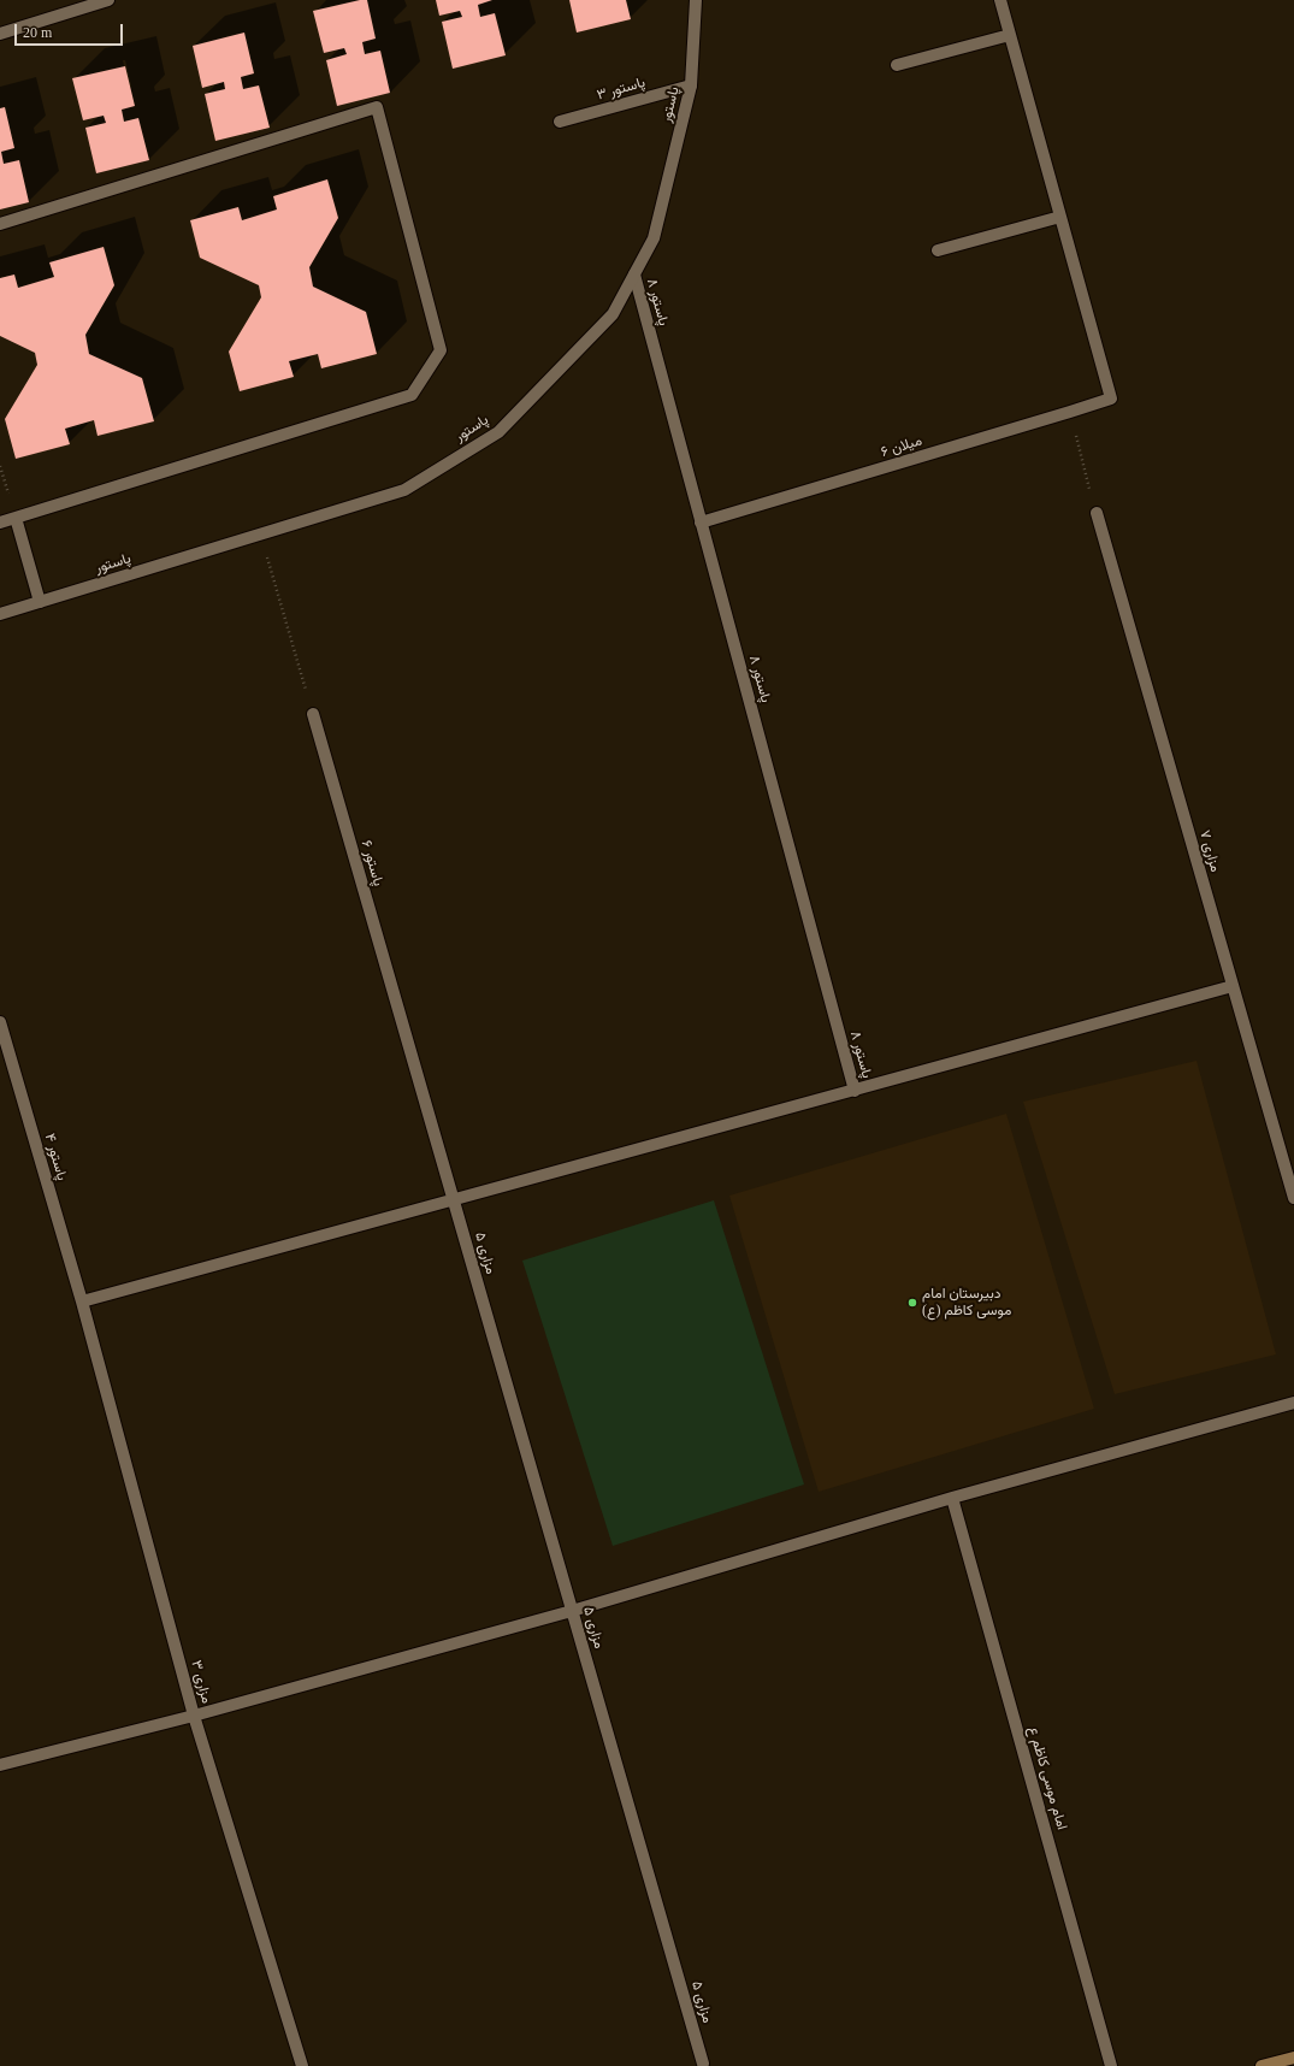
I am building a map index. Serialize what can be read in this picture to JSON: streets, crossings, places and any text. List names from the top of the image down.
{
  "streets": {
    "street": [
      "پاستور ۳",
      "پاستور",
      "پاستور ۸",
      "میلان ۶",
      "مزاری ۷",
      "پاستور ۶",
      "پاستور ۴",
      "مزاری ۵",
      "مزاری ۳",
      "امام موسی کاظم ع"
    ]
  },
  "crossings": [
    ["پاستور ۳", "پاستور"],
    ["پاستور", "پاستور ۸"],
    ["پاستور ۸", "میلان ۶"],
    ["پاستور ۶", "مزاری ۵"],
    ["پاستور ۴", "مزاری ۳"]
  ],
  "places": ["دبیرستان امام موسی کاظم (ع)"],
  "scale_bar": "20 m"
}
